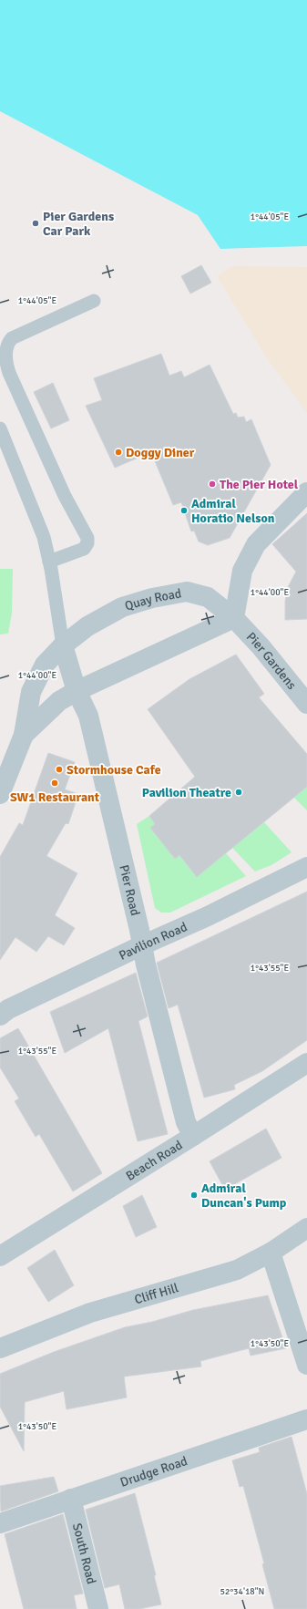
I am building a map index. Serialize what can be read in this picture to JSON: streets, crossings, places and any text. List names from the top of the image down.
{
  "streets": {
    "street": [
      "Quay Road",
      "Pier Gardens",
      "Pier Road",
      "Pavilion Road",
      "Beach Road",
      "Cliff Hill",
      "Drudge Road",
      "South Road"
    ]
  },
  "crossings": [
    ["Quay Road", "Pier Gardens"],
    ["Quay Road", "Pier Road"],
    ["Pier Road", "Pavilion Road"],
    ["Pier Road", "Beach Road"],
    ["Drudge Road", "South Road"]
  ],
  "places": [
    "Pier Gardens Car Park",
    "Doggy Diner",
    "The Pier Hotel",
    "Admiral Horatio Nelson",
    "Stormhouse Cafe",
    "SW1 Restaurant",
    "Pavilion Theatre",
    "Admiral Duncan's Pump"
  ],
  "coordinates": [
    "1°44'05\"E",
    "1°44'00\"E",
    "1°43'55\"E",
    "1°43'50\"E",
    "52°34'18\"N"
  ]
}
